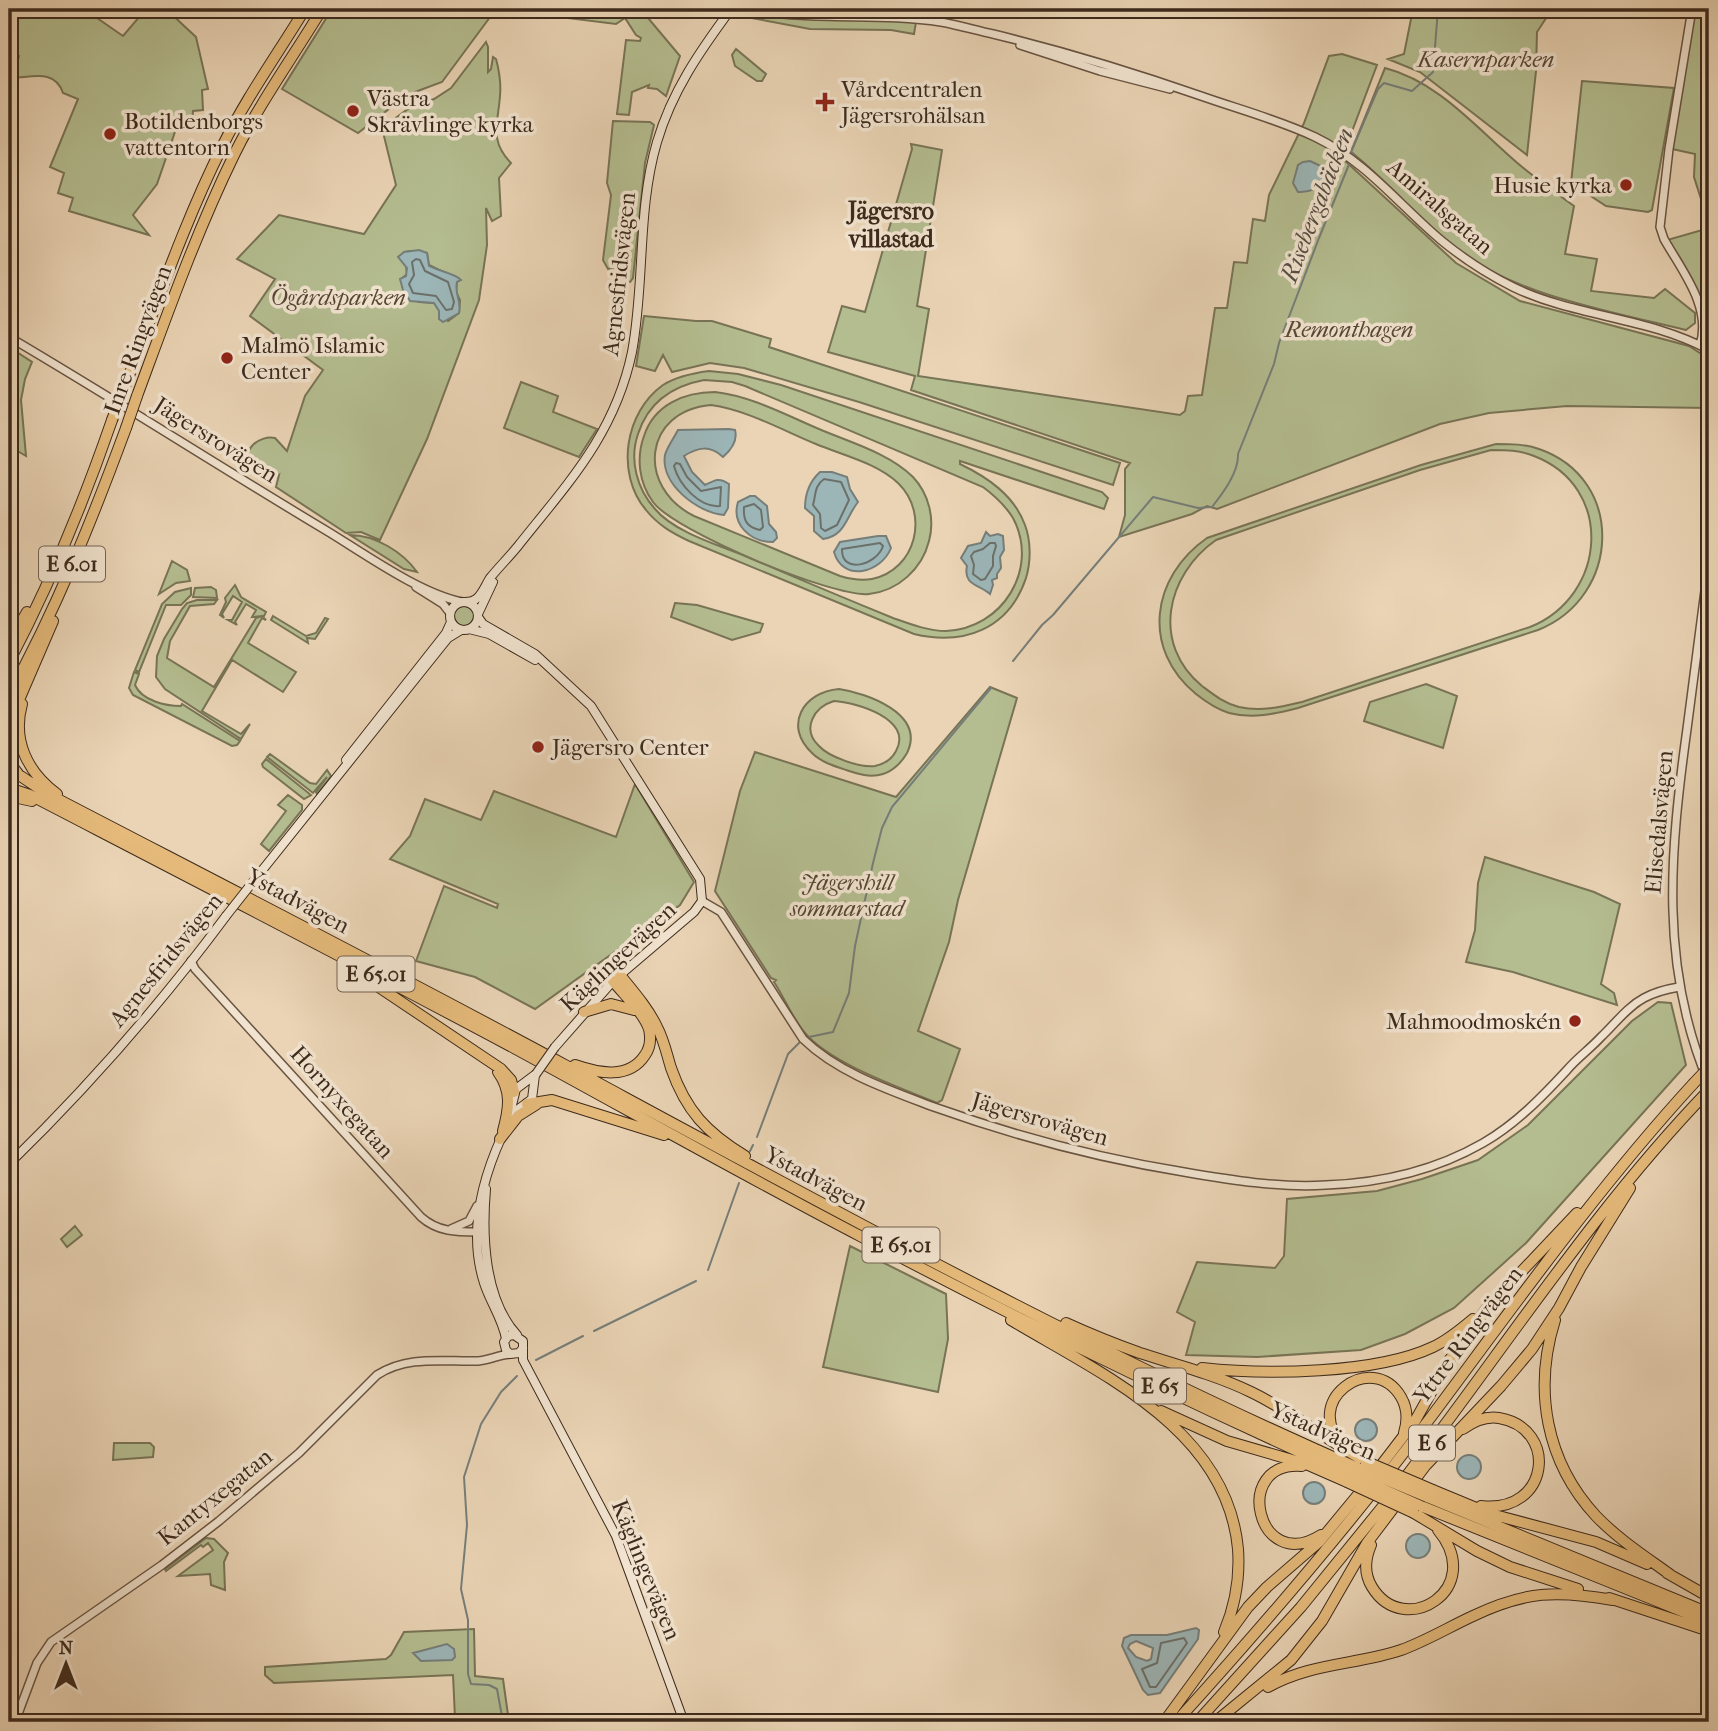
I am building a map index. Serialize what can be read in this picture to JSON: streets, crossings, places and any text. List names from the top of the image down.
{
  "streets": {
    "highway": [
      "Inre Ringvägen",
      "E 6.01",
      "Ystadvägen",
      "E 65.01",
      "Yttre Ringvägen",
      "E 65",
      "E 6"
    ],
    "main road": ["Agnesfridsvägen", "Käglingevägen"],
    "street": [
      "Amiralsgatan",
      "Jägersrovägen",
      "Elisedalsvägen",
      "Hornyxegatan",
      "Kantyxegatan"
    ]
  },
  "crossings": [
    ["Agnesfridsvägen", "Jägersrovägen"],
    ["Agnesfridsvägen", "Hornyxegatan"],
    ["Jägersrovägen", "Elisedalsvägen"],
    ["Jägersrovägen", "Käglingevägen"],
    ["Käglingevägen", "Kantyxegatan"]
  ],
  "districts": ["Jägersro villastad"],
  "water": ["Risebergabäcken"],
  "parks": [
    "Kasernparken",
    "Ögårdsparken",
    "Remonthagen",
    "Jägershill sommarstad"
  ],
  "places": {
    "health": ["Vårdcentralen Jägersrohälsan"],
    "other": [
      "Västra Skrävlinge kyrka",
      "Botildenborgs vattentorn",
      "Husie kyrka",
      "Malmö Islamic Center",
      "Jägersro Center",
      "Mahmoodmoskén"
    ]
  },
  "north": "top"
}
